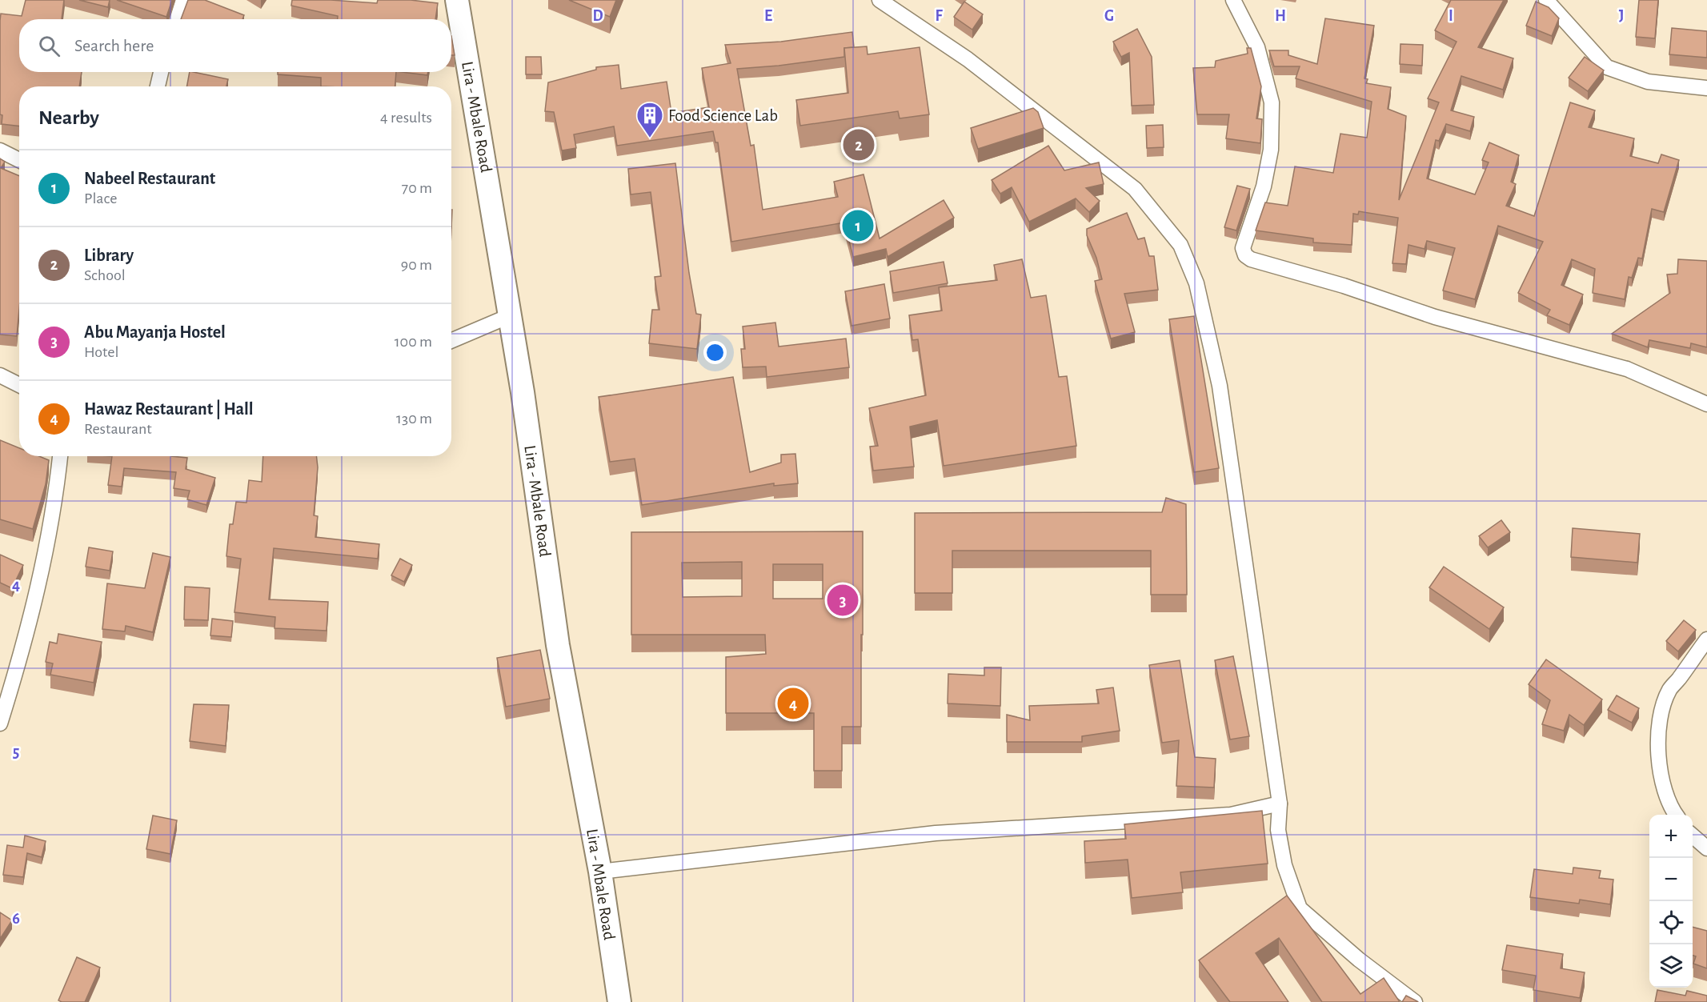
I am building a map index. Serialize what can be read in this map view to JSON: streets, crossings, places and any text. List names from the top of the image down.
{
  "streets": {
    "main road": ["Lira - Mbale Road"]
  },
  "places": {
    "building": ["Food Science Lab"]
  },
  "page": {
    "search": "Search here",
    "heading": ["Nearby", "4 results"],
    "pins": [
      "2",
      "1",
      "3",
      "4"
    ],
    "list": [
      {
        "mark": "1",
        "name": "Nabeel Restaurant",
        "note": "Place",
        "value": "70 m"
      },
      {
        "mark": "2",
        "name": "Library",
        "note": "School",
        "value": "90 m"
      },
      {
        "mark": "3",
        "name": "Abu Mayanja Hostel",
        "note": "Hotel",
        "value": "100 m"
      },
      {
        "mark": "4",
        "name": "Hawaz Restaurant | Hall",
        "note": "Restaurant",
        "value": "130 m"
      }
    ],
    "map_buttons": ["+", "−"]
  },
  "grid": {
    "columns": [
      "D",
      "E",
      "F",
      "G",
      "H",
      "I",
      "J"
    ],
    "rows": ["4", "5", "6"]
  }
}
